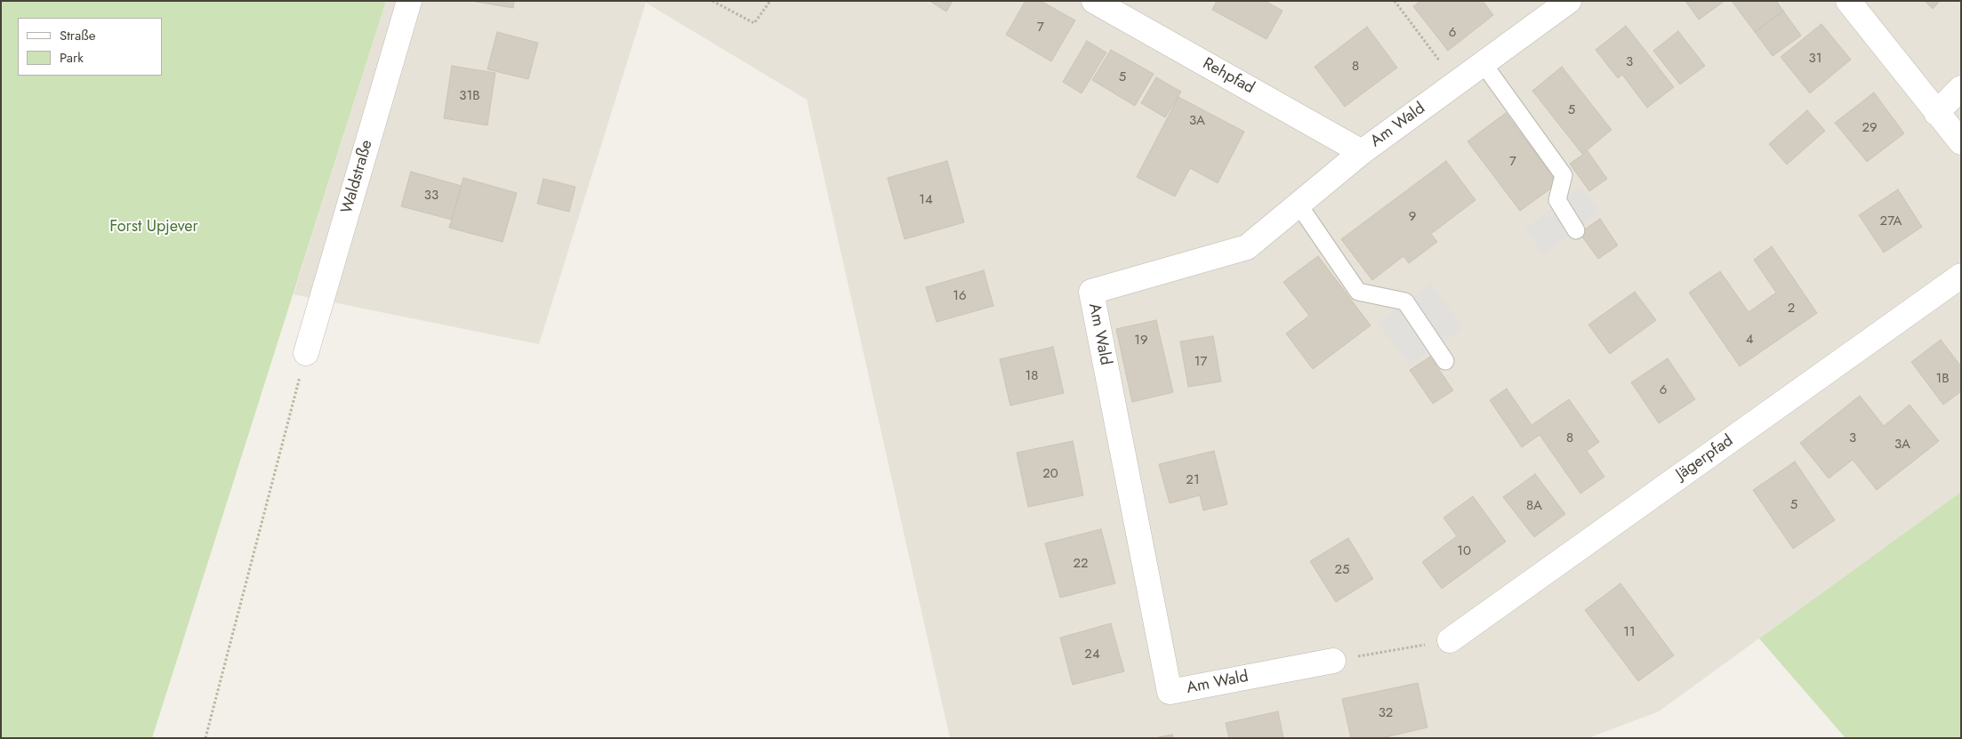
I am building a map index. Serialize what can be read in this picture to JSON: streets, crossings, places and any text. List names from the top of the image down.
{
  "streets": {
    "street": [
      "Rehpfad",
      "Am Wald",
      "Waldstraße",
      "Jägerpfad"
    ]
  },
  "crossings": [
    ["Rehpfad", "Am Wald"]
  ],
  "parks": ["Forst Upjever"],
  "house_numbers": [
    "7",
    "6",
    "31",
    "3",
    "8",
    "5",
    "31B",
    "5",
    "3A",
    "29",
    "7",
    "33",
    "14",
    "9",
    "27A",
    "16",
    "2",
    "4",
    "19",
    "17",
    "18",
    "1B",
    "6",
    "8",
    "3",
    "3A",
    "20",
    "21",
    "5",
    "8A",
    "10",
    "22",
    "25",
    "11",
    "24",
    "32"
  ],
  "legend": ["Straße", "Park"]
}
